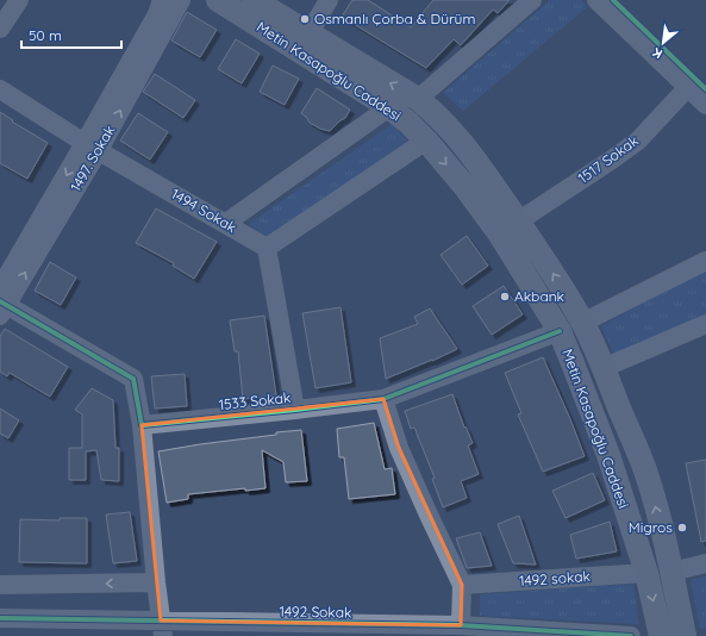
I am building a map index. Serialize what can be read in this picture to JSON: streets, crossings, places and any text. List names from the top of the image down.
{
  "streets": {
    "main road": ["Metin Kasapoğlu Caddesi"],
    "street": [
      "1497. Sokak",
      "1517 Sokak",
      "1494 Sokak",
      "1533 Sokak",
      "1492 sokak",
      "1492 Sokak"
    ]
  },
  "crossings": [
    ["Metin Kasapoğlu Caddesi", "1517 Sokak"],
    ["Metin Kasapoğlu Caddesi", "1533 Sokak"],
    ["Metin Kasapoğlu Caddesi", "1492 sokak"],
    ["1497. Sokak", "1494 Sokak"]
  ],
  "places": ["Osmanlı Çorba & Dürüm", "Akbank", "Migros"],
  "scale_bar": "50 m",
  "north": "bottom left"
}
